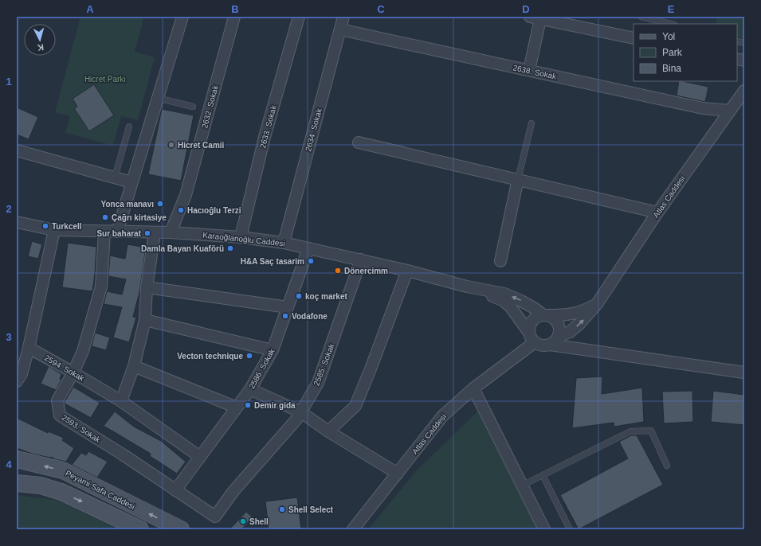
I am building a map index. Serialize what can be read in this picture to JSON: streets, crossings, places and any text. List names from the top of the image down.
{
  "streets": {
    "main road": ["Peyami Safa Caddesi"],
    "street": [
      "2638. Sokak",
      "2632. Sokak",
      "2633. Sokak",
      "2634. Sokak",
      "Atlas Caddesi",
      "Karaoğlanoğlu Caddesi",
      "2585. Sokak",
      "2594. Sokak",
      "2586. Sokak",
      "2593. Sokak"
    ]
  },
  "crossings": [
    ["2638. Sokak", "2634. Sokak"],
    ["2638. Sokak", "Atlas Caddesi"],
    ["2632. Sokak", "Karaoğlanoğlu Caddesi"],
    ["2633. Sokak", "Karaoğlanoğlu Caddesi"],
    ["2634. Sokak", "Karaoğlanoğlu Caddesi"],
    ["Karaoğlanoğlu Caddesi", "2585. Sokak"],
    ["Karaoğlanoğlu Caddesi", "2586. Sokak"],
    ["Karaoğlanoğlu Caddesi", "2593. Sokak"],
    ["2585. Sokak", "2593. Sokak"],
    ["2594. Sokak", "2586. Sokak"],
    ["2594. Sokak", "2593. Sokak"],
    ["2586. Sokak", "2593. Sokak"]
  ],
  "parks": ["Hicret Parkı"],
  "places": [
    "Hicret Camii",
    "Yonca manavı",
    "Hacıoğlu Terzi",
    "Çağrı kirtasiye",
    "Turkcell",
    "Sur baharat",
    "Damla Bayan Kuaförü",
    "H&A Saç tasarim",
    "Dönercimm",
    "koç market",
    "Vodafone",
    "Vecton technique",
    "Demir gida",
    "Shell Select",
    "Shell"
  ],
  "legend": ["Yol", "Park", "Bina"],
  "north": "bottom",
  "grid": {
    "columns": [
      "A",
      "B",
      "C",
      "D",
      "E"
    ],
    "rows": [
      "1",
      "2",
      "3",
      "4"
    ]
  }
}
